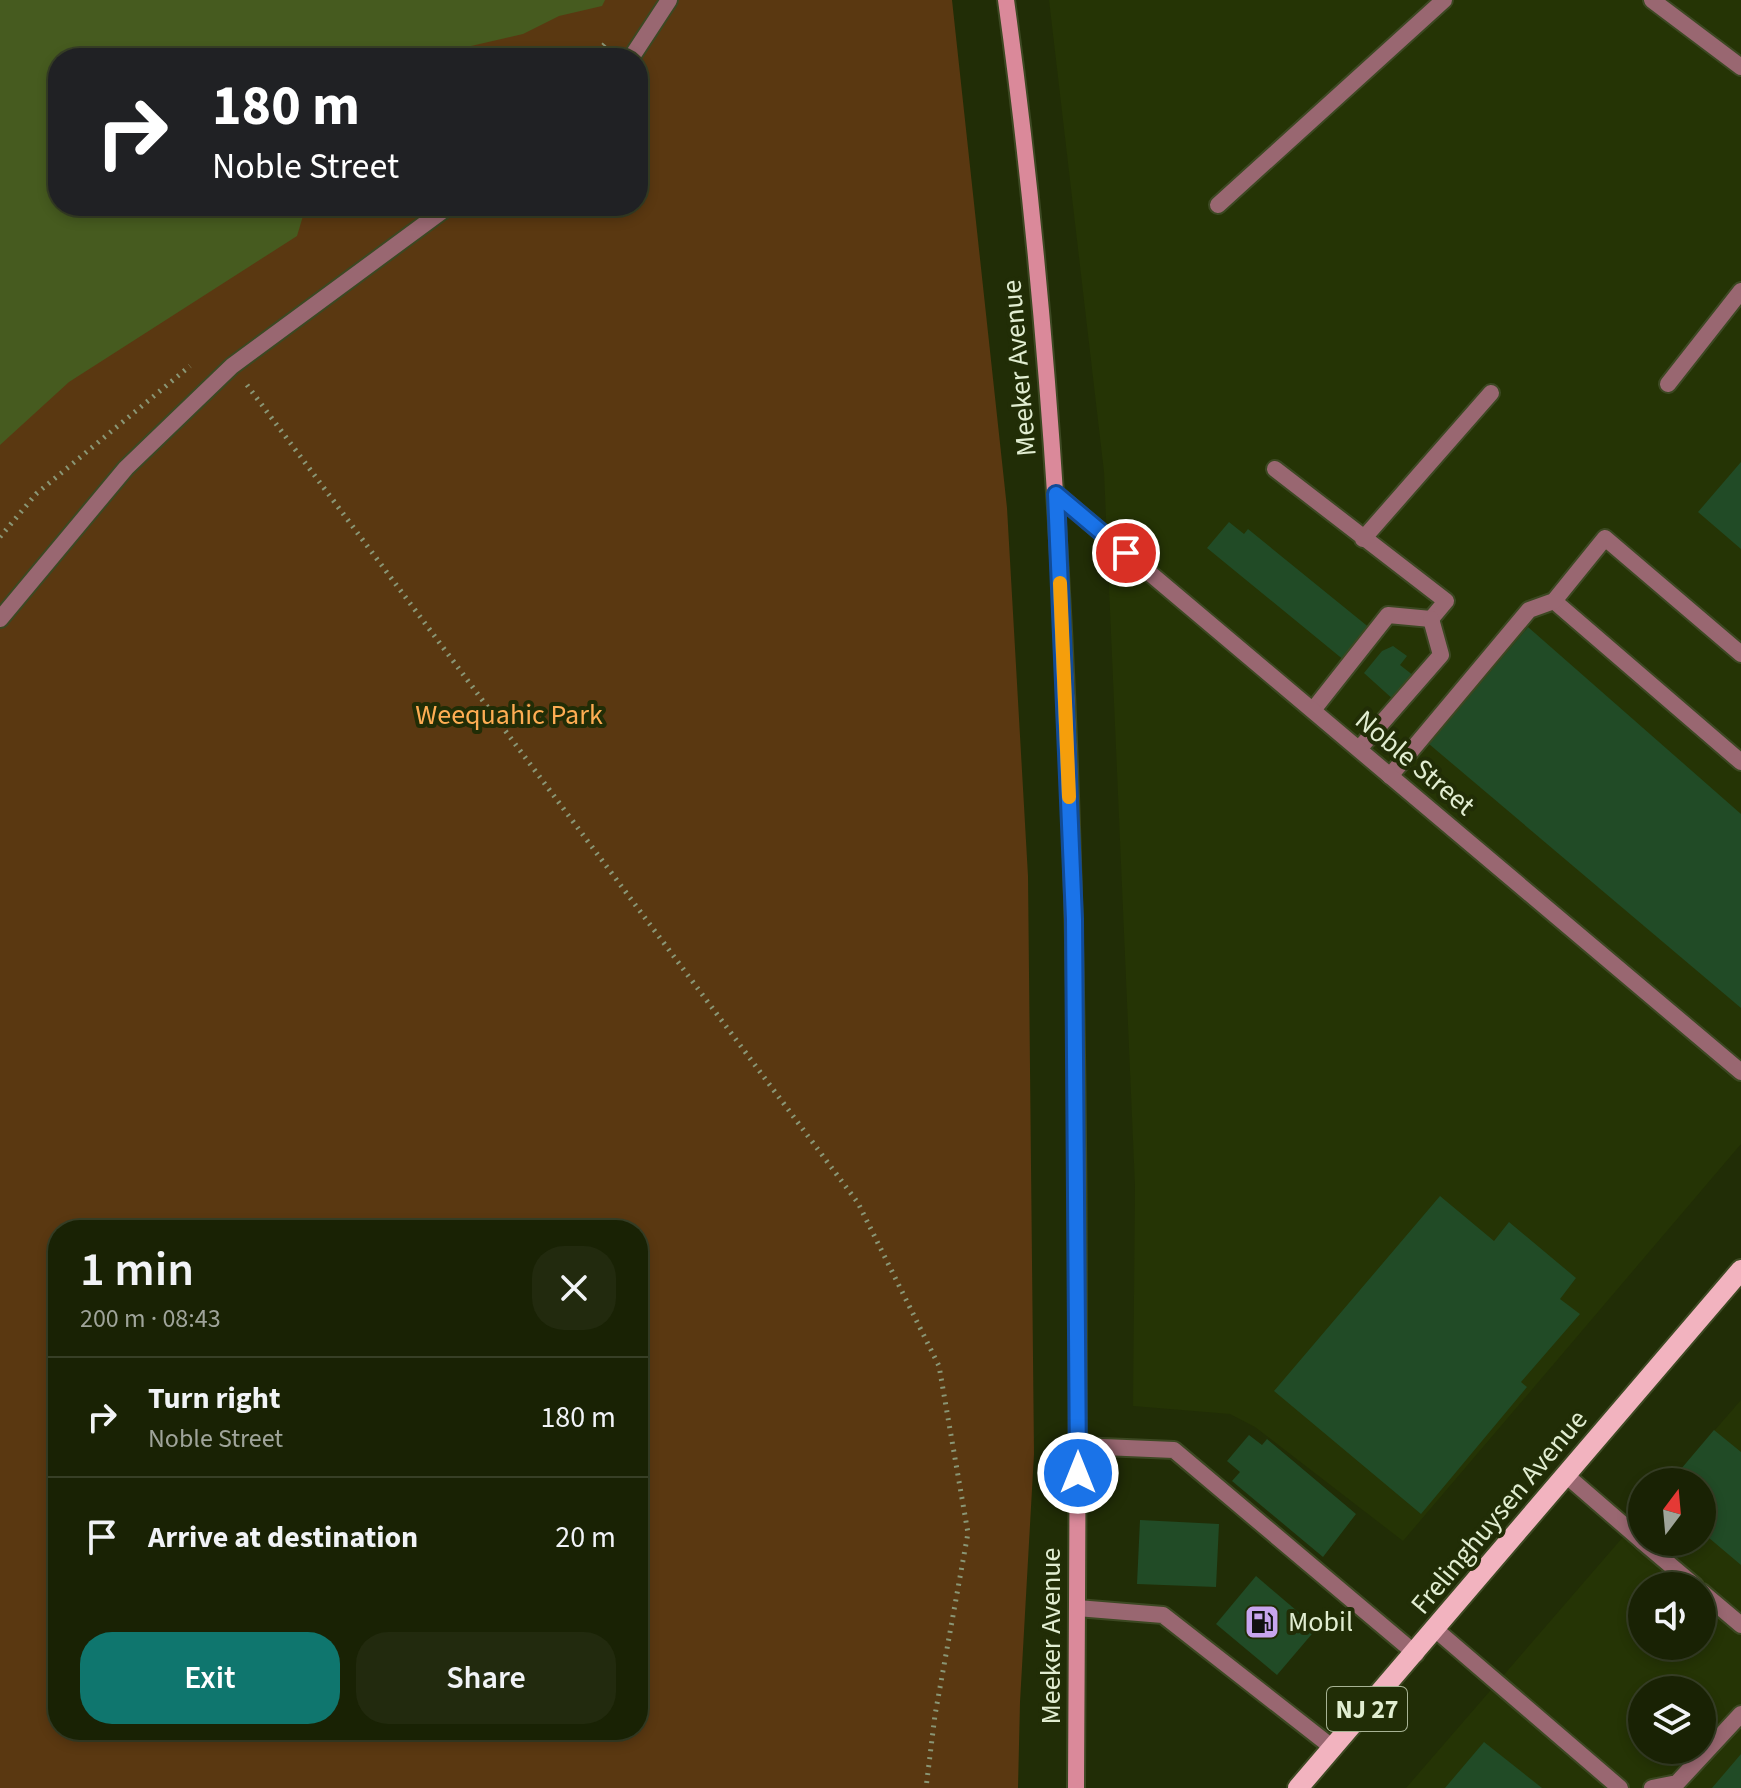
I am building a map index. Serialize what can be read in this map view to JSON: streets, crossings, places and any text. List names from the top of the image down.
{
  "streets": {
    "main road": ["Meeker Avenue", "Frelinghuysen Avenue", "NJ 27"],
    "street": ["Noble Street"]
  },
  "crossings": [
    ["Meeker Avenue", "Noble Street"]
  ],
  "parks": ["Weequahic Park"],
  "places": {
    "fuel station": ["Mobil"]
  },
  "north": "top",
  "page": {
    "turn": ["180 m", "Noble Street"],
    "heading": ["1 min", "200 m · 08:43"],
    "list": [
      {
        "name": "Turn right",
        "note": "Noble Street",
        "value": "180 m"
      },
      {
        "name": "Arrive at destination",
        "value": "20 m"
      }
    ],
    "buttons": ["Exit", "Share"]
  }
}
